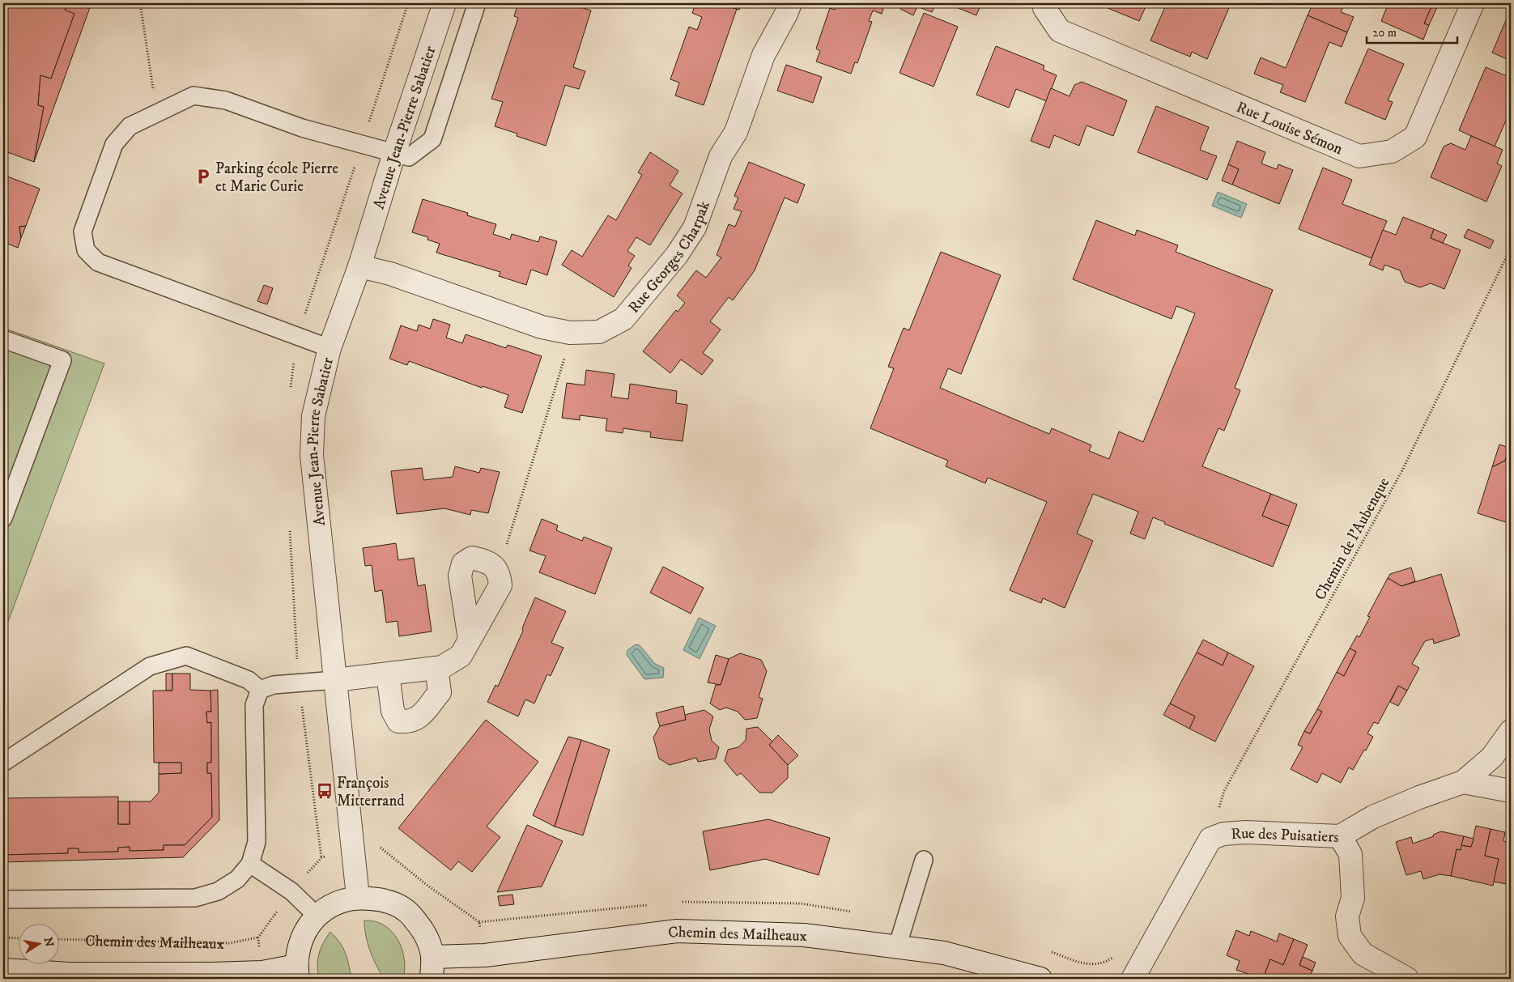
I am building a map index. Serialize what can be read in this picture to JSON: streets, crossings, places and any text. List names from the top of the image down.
{
  "streets": {
    "street": [
      "Avenue Jean-Pierre Sabatier",
      "Rue Louise Sémon",
      "Rue Georges Charpak",
      "Rue des Puisatiers",
      "Chemin des Mailheaux"
    ],
    "path": ["Chemin de l'Aubenque"]
  },
  "crossings": [
    ["Avenue Jean-Pierre Sabatier", "Rue Georges Charpak"],
    ["Chemin de l'Aubenque", "Rue des Puisatiers"]
  ],
  "places": {
    "parking": ["Parking école Pierre et Marie Curie"],
    "bus stop": ["François Mitterrand"]
  },
  "scale_bar": "20 m",
  "north": "right"
}
